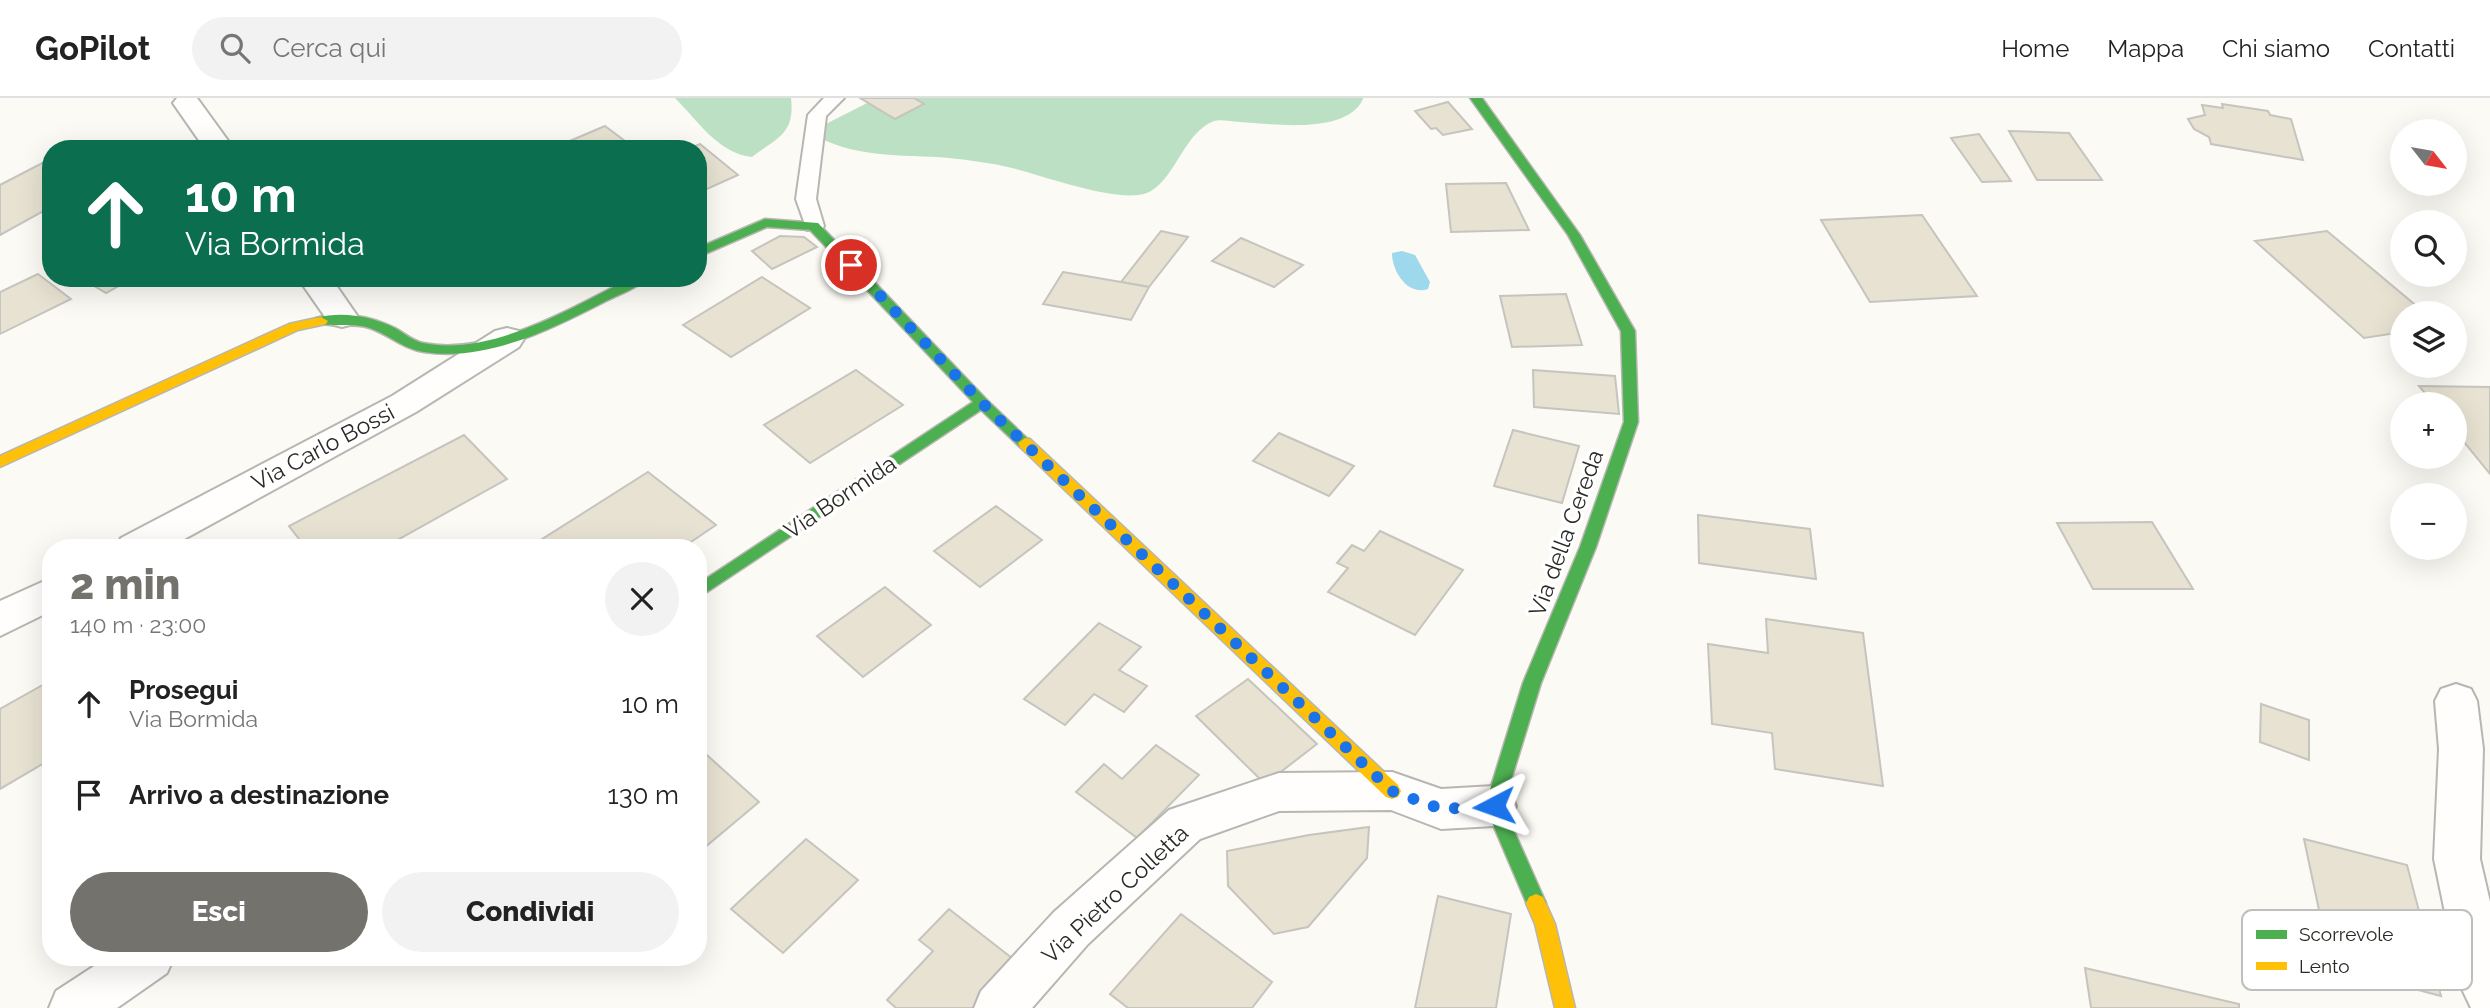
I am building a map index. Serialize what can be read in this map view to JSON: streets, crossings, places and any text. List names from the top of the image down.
{
  "streets": {
    "street": [
      "Via Carlo Bossi",
      "Via Bormida",
      "Via della Cereda",
      "Via Pietro Colletta"
    ]
  },
  "crossings": [
    ["Via della Cereda", "Via Pietro Colletta"]
  ],
  "legend": ["Scorrevole", "Lento"],
  "north": "bottom right",
  "page": {
    "header": "GoPilot",
    "search": "Cerca qui",
    "nav": [
      "Home",
      "Mappa",
      "Chi siamo",
      "Contatti"
    ],
    "map_buttons": ["+", "−"],
    "turn": ["10 m", "Via Bormida"],
    "heading": ["2 min", "140 m · 23:00"],
    "list": [
      {
        "name": "Prosegui",
        "note": "Via Bormida",
        "value": "10 m"
      },
      {
        "name": "Arrivo a destinazione",
        "value": "130 m"
      }
    ],
    "buttons": ["Esci", "Condividi"]
  }
}
